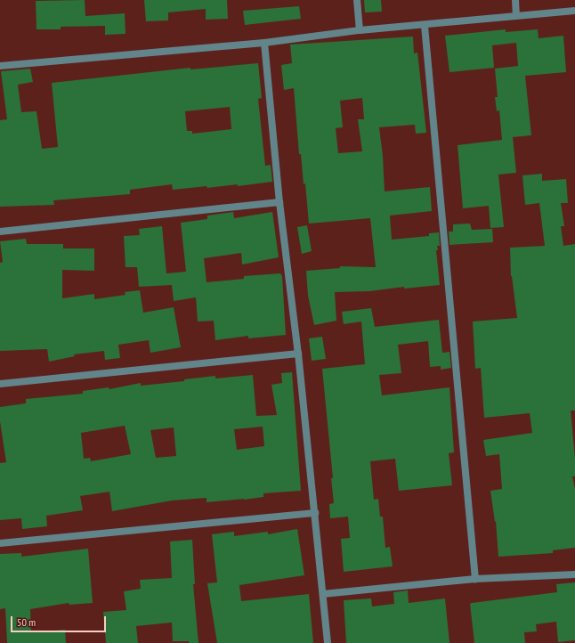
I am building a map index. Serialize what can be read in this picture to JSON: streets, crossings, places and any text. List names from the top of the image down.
{
  "scale_bar": "50 m"
}
